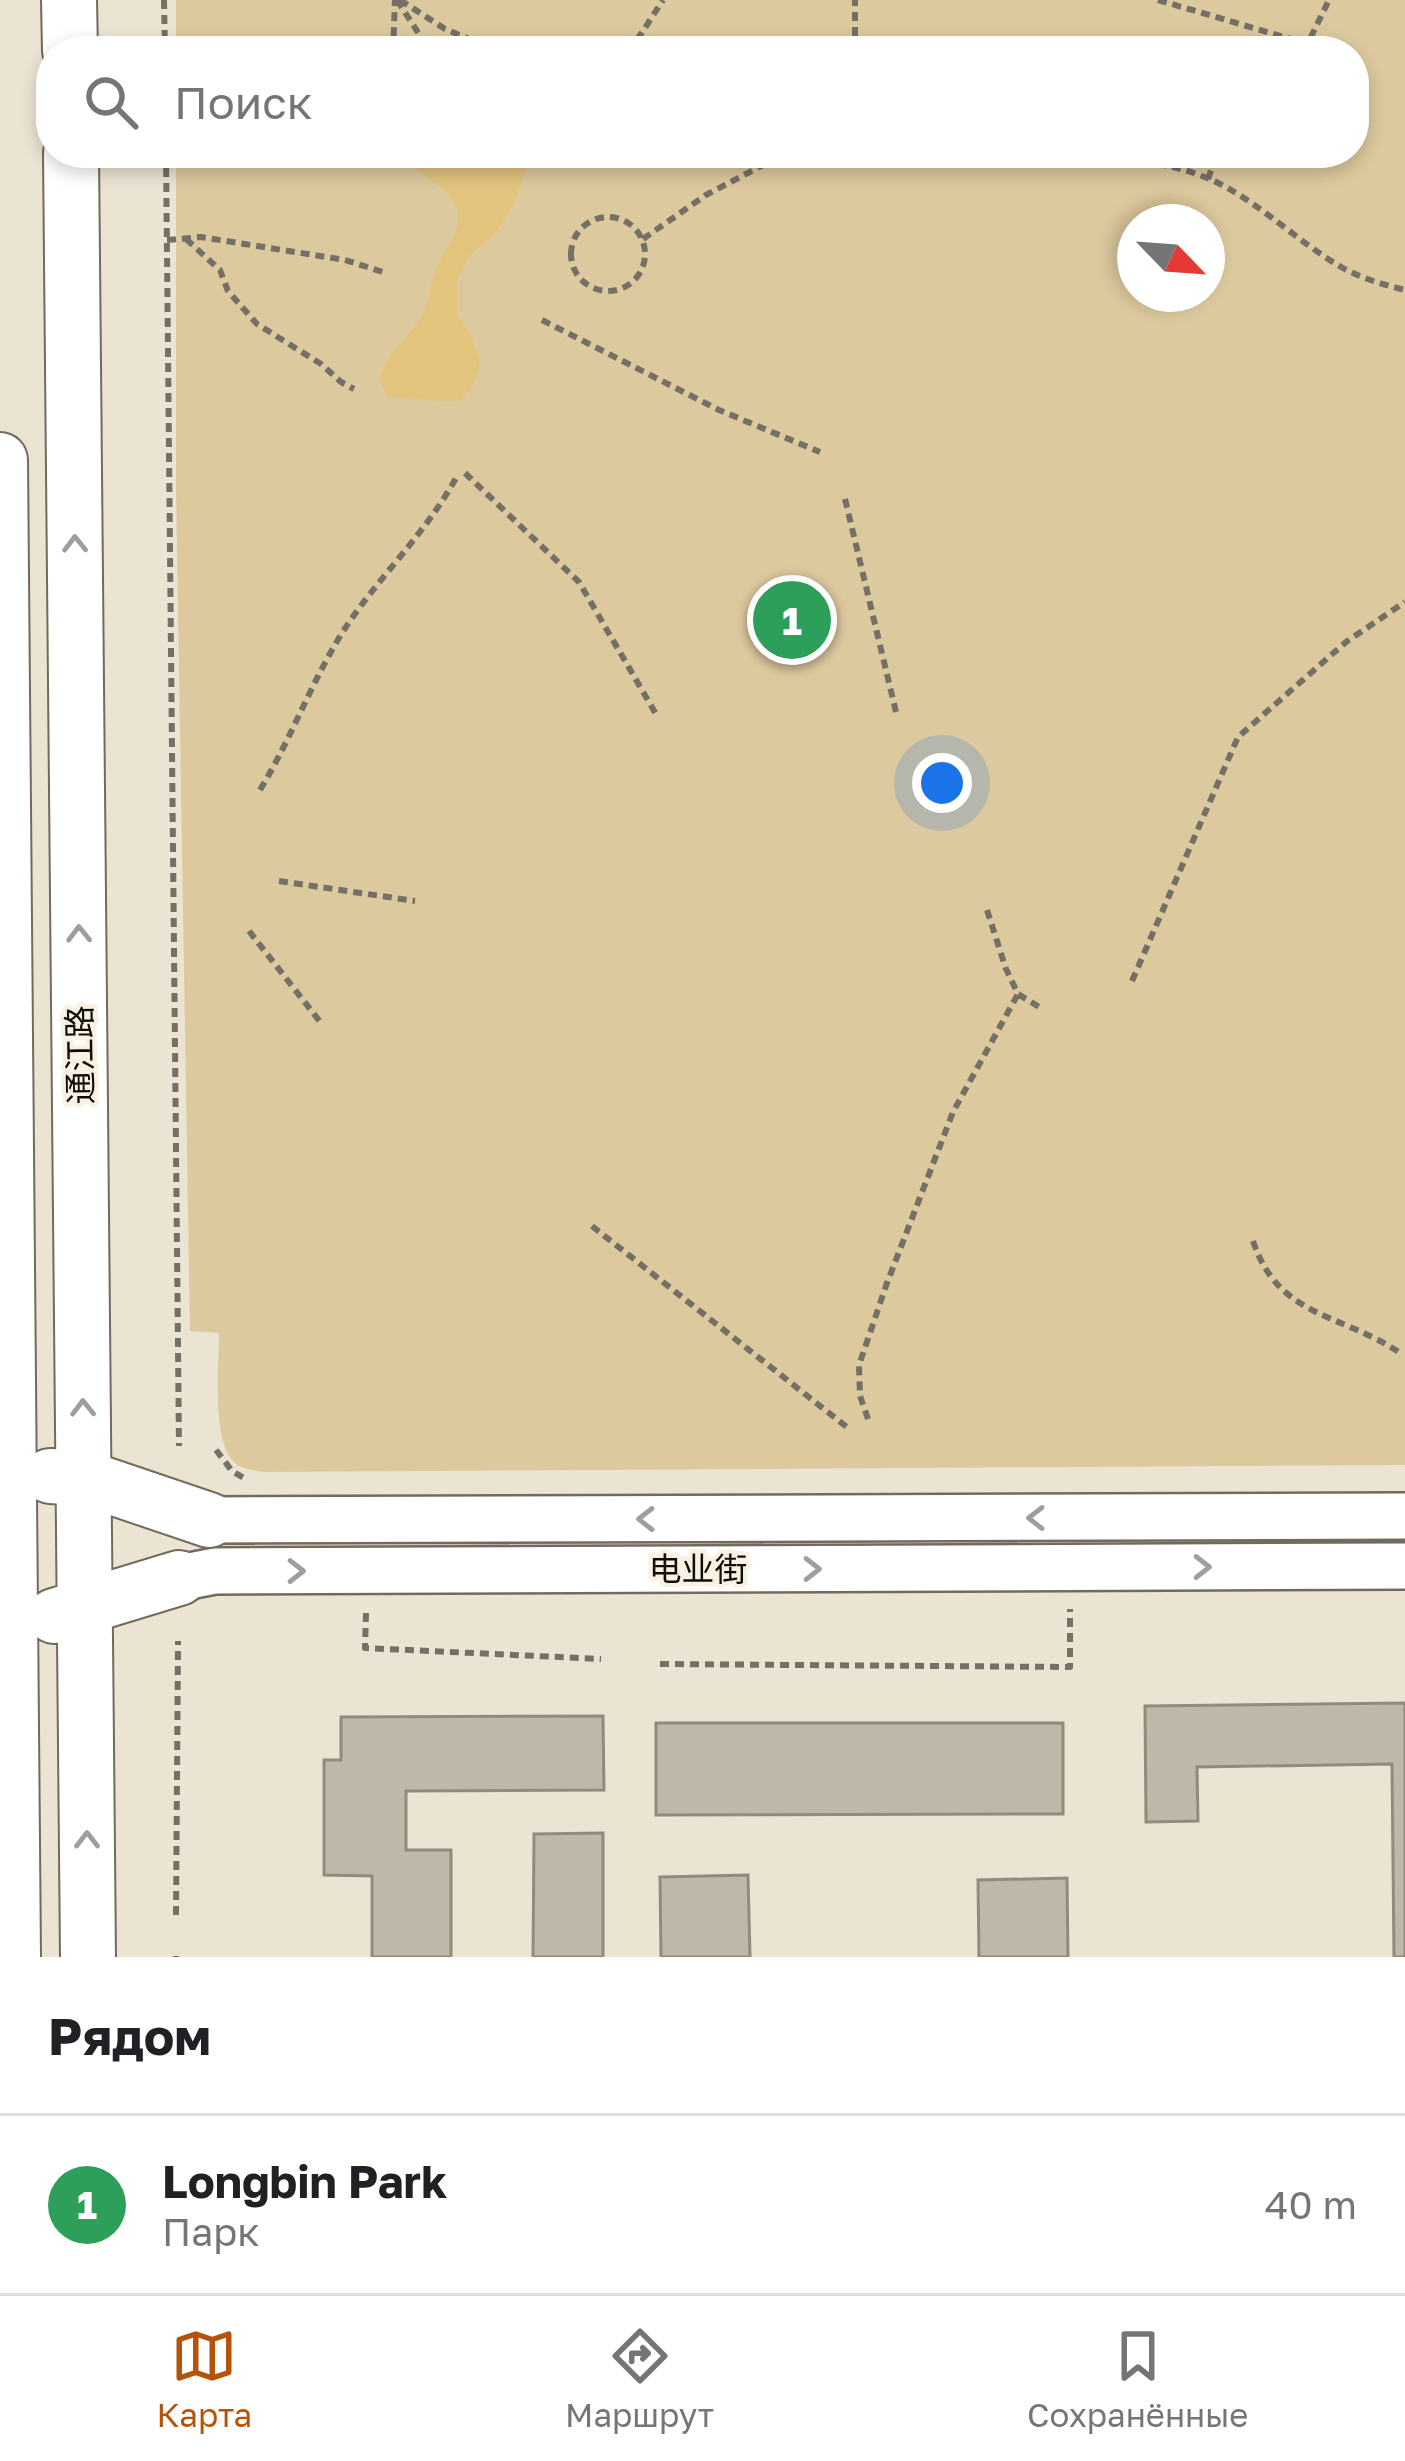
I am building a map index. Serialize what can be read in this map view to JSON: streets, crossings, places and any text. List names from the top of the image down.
{
  "streets": {
    "main road": ["通江路", "电业街"]
  },
  "crossings": [
    ["通江路", "电业街"]
  ],
  "north": "bottom right",
  "page": {
    "search": "Поиск",
    "pins": "1",
    "heading": "Рядом",
    "list": [
      {
        "mark": "1",
        "name": "Longbin Park",
        "note": "Парк",
        "value": "40 m"
      }
    ],
    "nav": ["Карта", "Маршрут", "Сохранённые"]
  }
}
